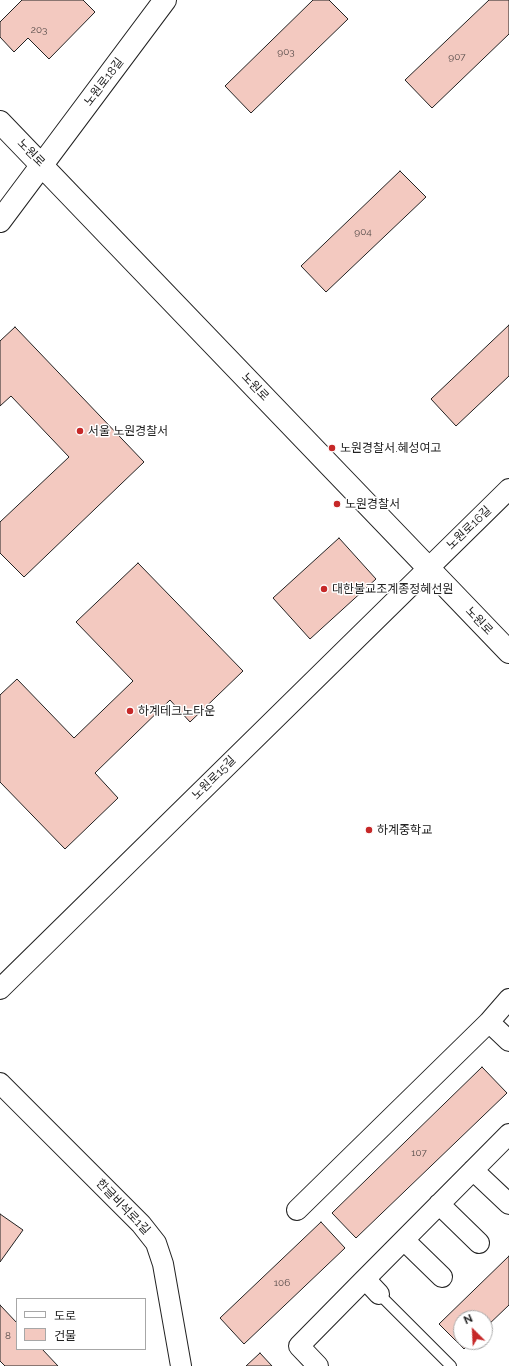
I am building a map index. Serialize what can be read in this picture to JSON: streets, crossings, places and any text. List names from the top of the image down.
{
  "streets": {
    "main road": ["노원로18길", "노원로"],
    "street": ["노원로16길", "노원로15길", "한글비석로1길"]
  },
  "crossings": [
    ["노원로18길", "노원로"],
    ["노원로", "노원로16길"],
    ["노원로", "노원로15길"],
    ["노원로16길", "노원로15길"]
  ],
  "places": [
    "서울 노원경찰서",
    "노원경찰서.혜성여고",
    "노원경찰서",
    "대한불교조계종정혜선원",
    "하계테크노타운",
    "하계중학교"
  ],
  "house_numbers": [
    "203",
    "903",
    "907",
    "904",
    "107",
    "106",
    "8"
  ],
  "legend": ["도로", "건물"],
  "north": "top left"
}
